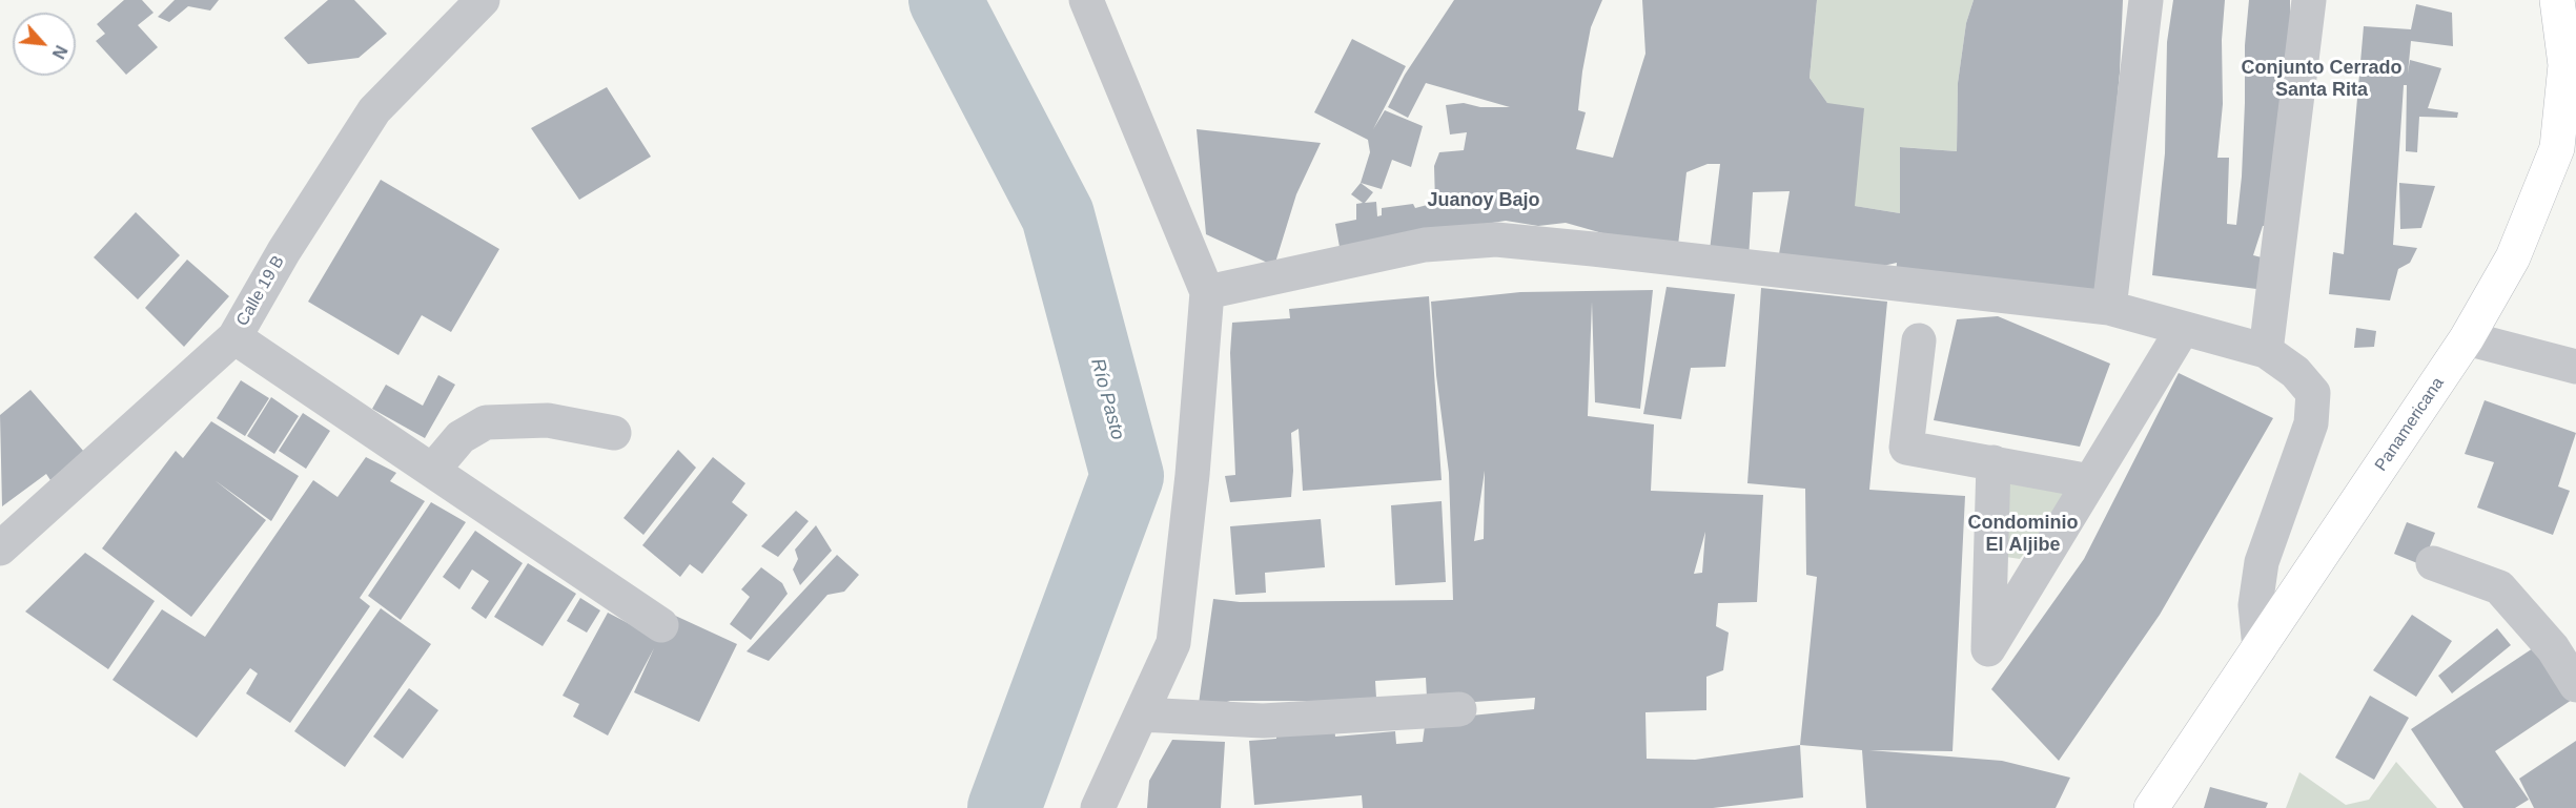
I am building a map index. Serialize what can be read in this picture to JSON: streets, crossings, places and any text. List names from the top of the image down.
{
  "streets": {
    "main road": ["Panamericana"],
    "street": ["Calle 19 B"]
  },
  "districts": ["Conjunto Cerrado Santa Rita", "Juanoy Bajo", "Condominio El Aljibe"],
  "water": ["Río Pasto"],
  "north": "bottom right"
}
